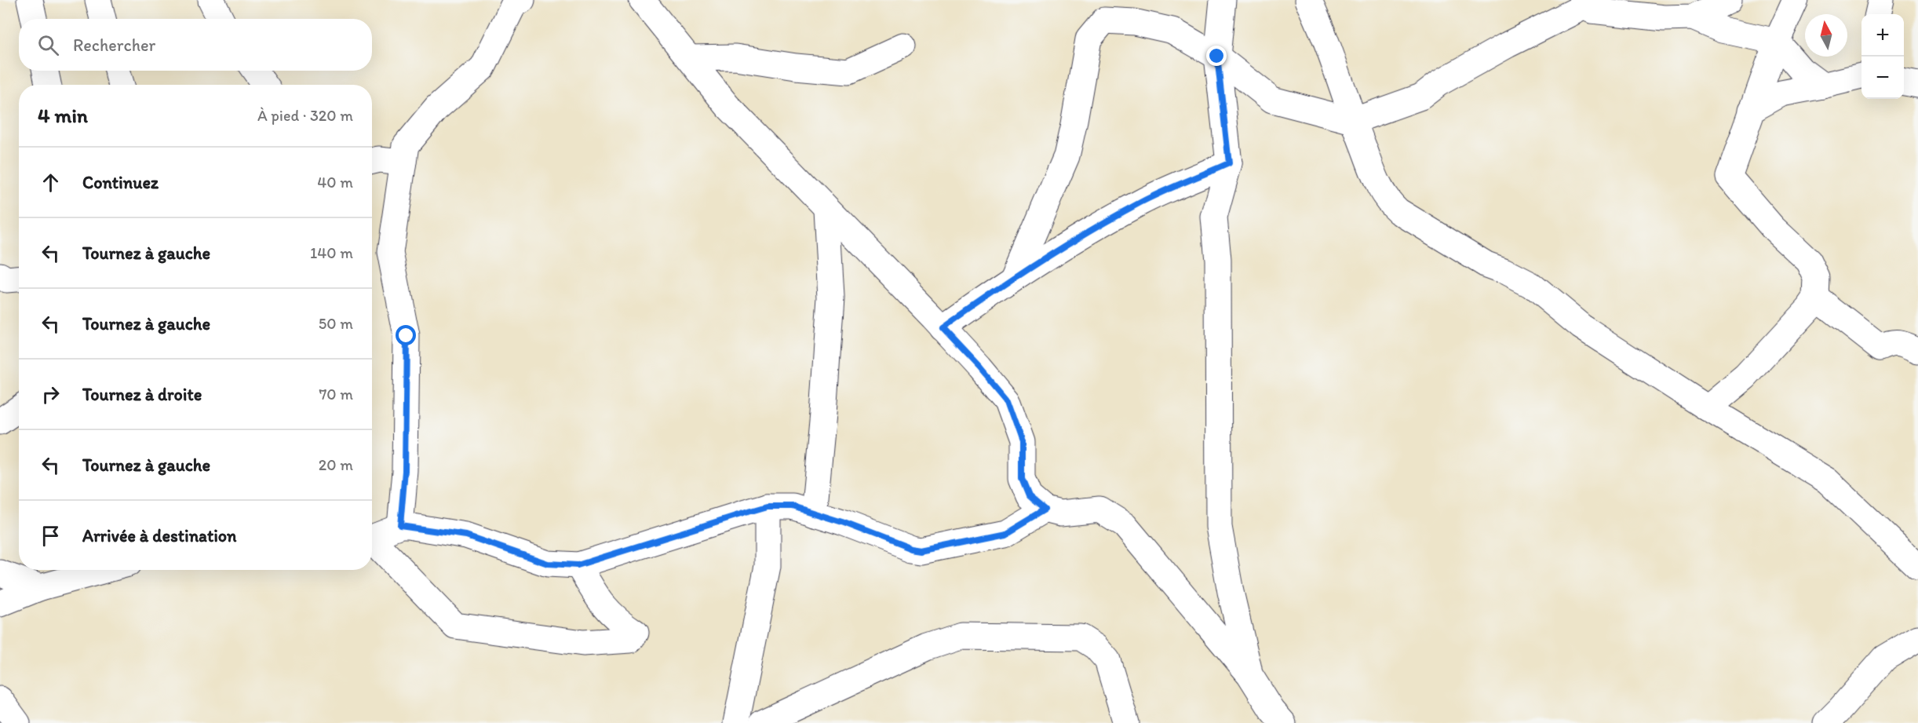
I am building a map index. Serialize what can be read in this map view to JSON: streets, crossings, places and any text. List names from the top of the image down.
{
  "north": "top",
  "page": {
    "map_buttons": ["+", "−"],
    "search": "Rechercher",
    "heading": ["4 min", "À pied · 320 m"],
    "list": [
      ["Continuez", "40 m"],
      ["Tournez à gauche", "140 m"],
      ["Tournez à gauche", "50 m"],
      ["Tournez à droite", "70 m"],
      ["Tournez à gauche", "20 m"],
      "Arrivée à destination"
    ]
  }
}
